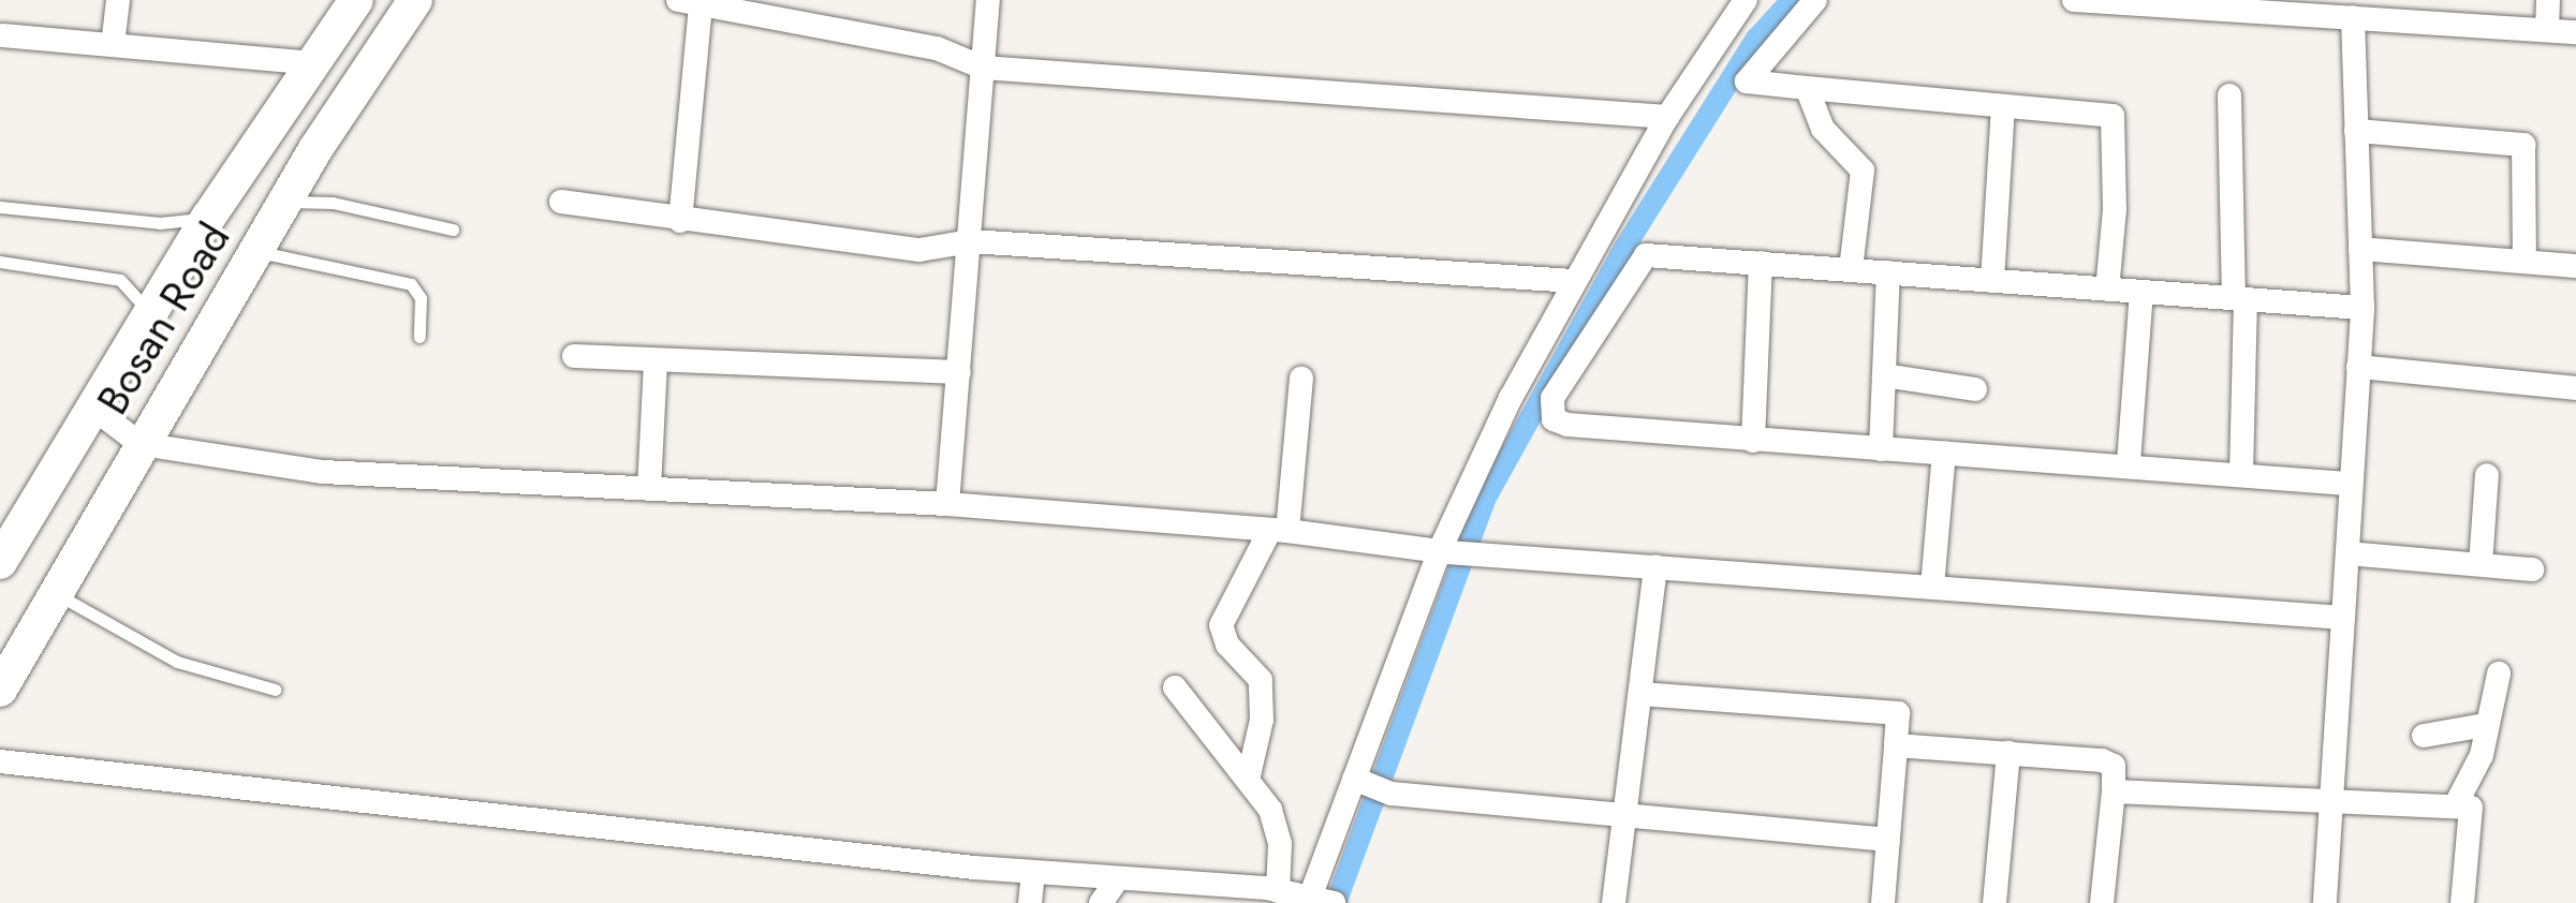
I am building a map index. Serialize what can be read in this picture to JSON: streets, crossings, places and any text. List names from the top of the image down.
{
  "streets": {
    "main road": ["Bosan Road"]
  }
}
